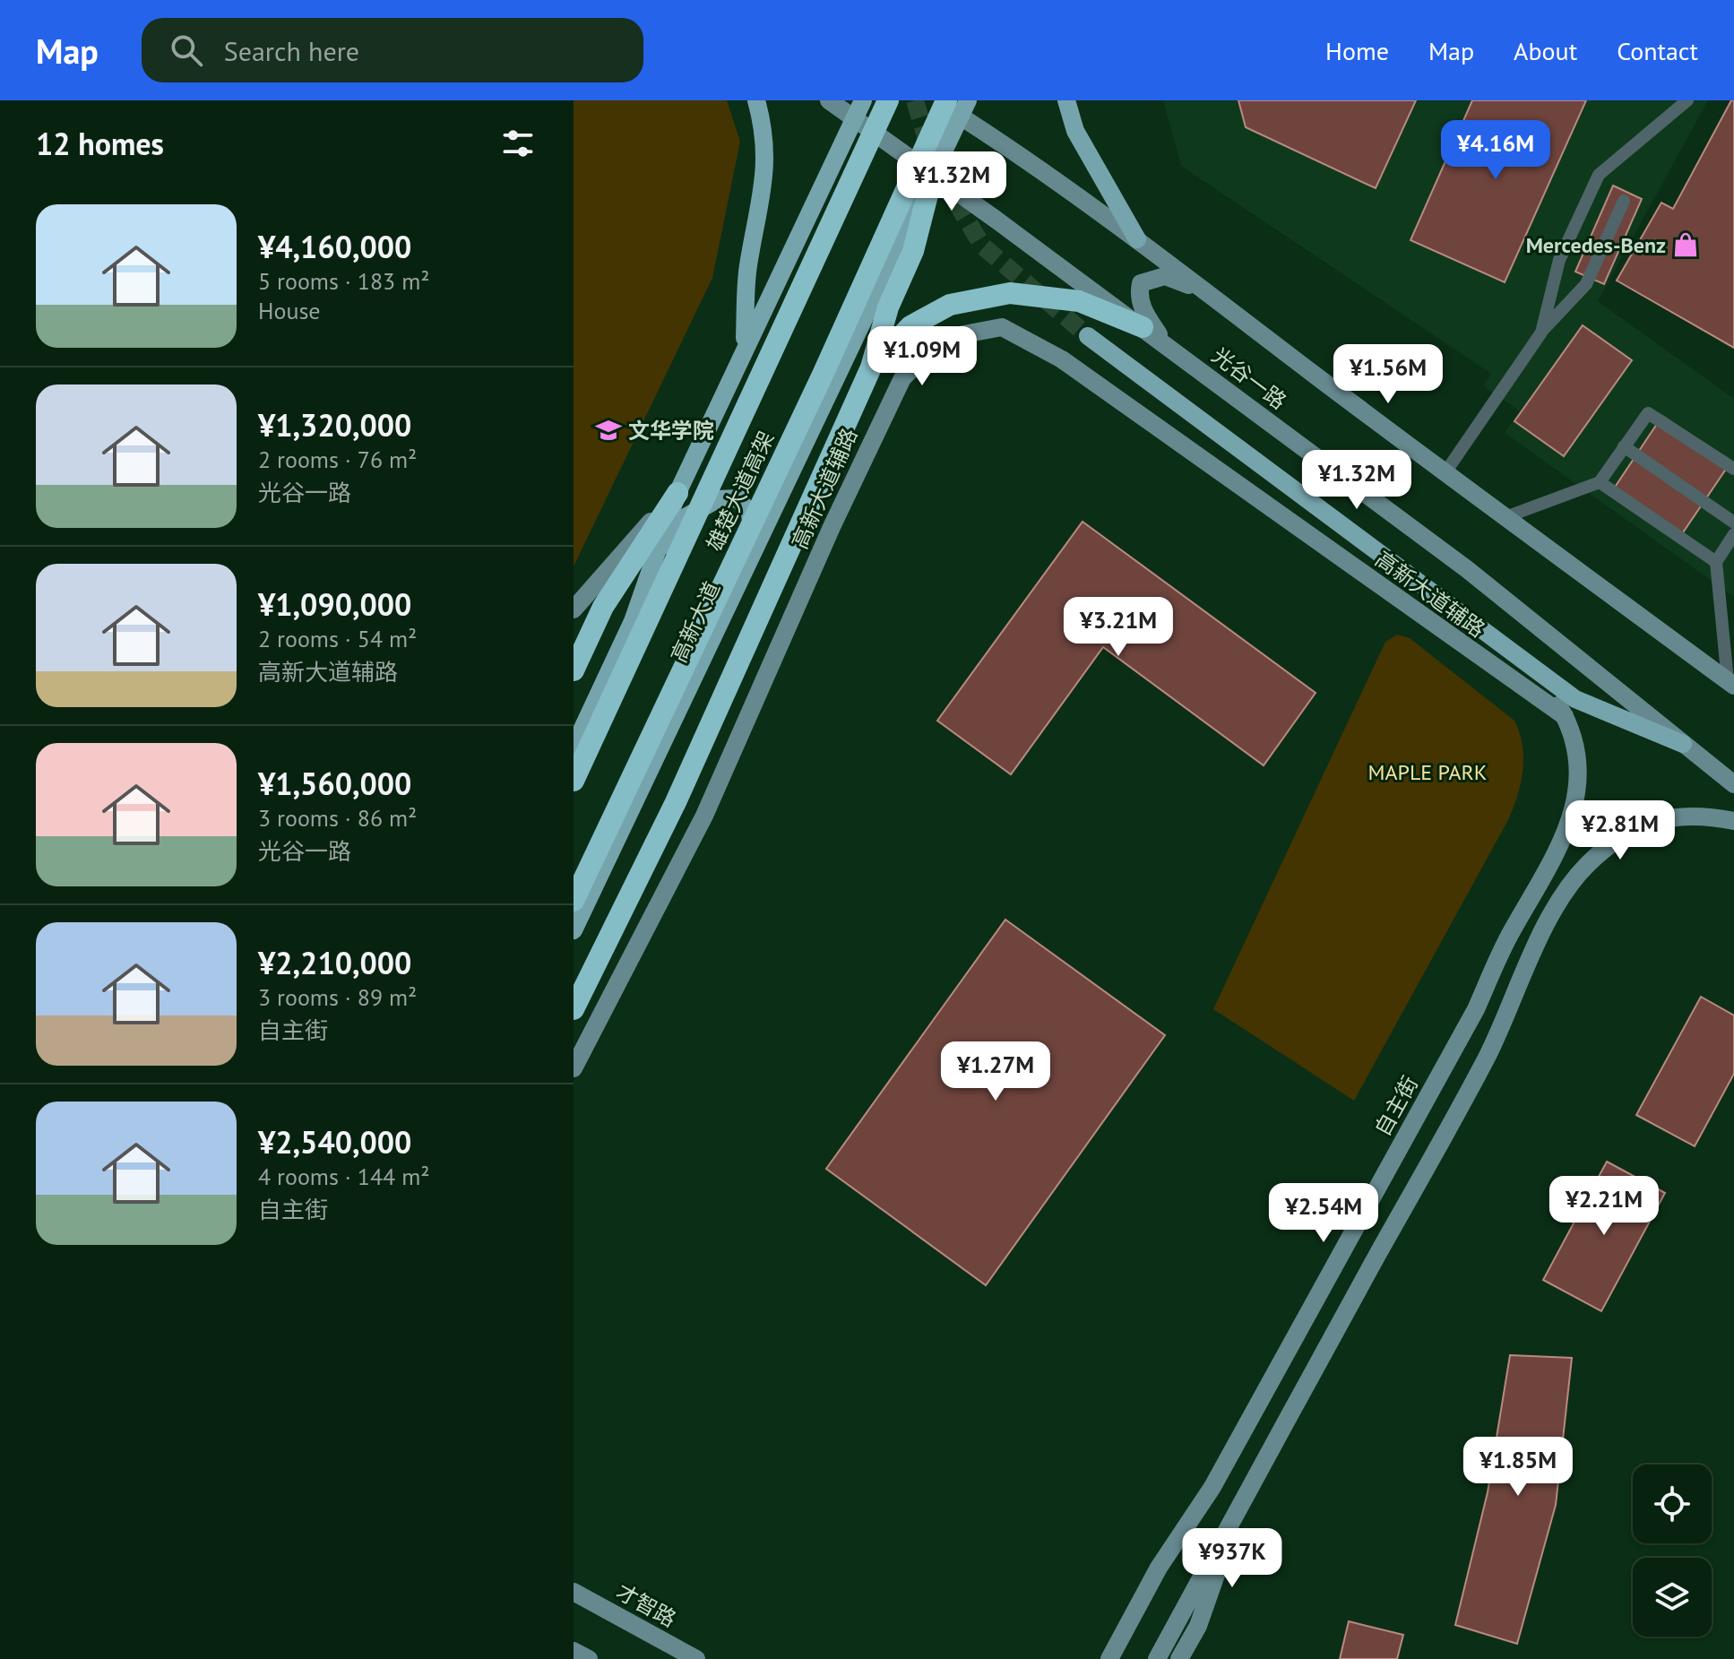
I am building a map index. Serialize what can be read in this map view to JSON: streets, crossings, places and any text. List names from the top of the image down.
{
  "streets": {
    "highway": ["雄楚大道高架"],
    "main road": [
      "光谷一路",
      "高新大道辅路",
      "高新大道",
      "自主街",
      "才智路"
    ]
  },
  "crossings": [
    ["光谷一路", "雄楚大道高架"],
    ["光谷一路", "高新大道"],
    ["高新大道辅路", "自主街"],
    ["雄楚大道高架", "高新大道"]
  ],
  "parks": ["MAPLE PARK"],
  "places": {
    "shop": ["Mercedes-Benz"],
    "school or university": ["文华学院"]
  },
  "page": {
    "header": "Map",
    "search": "Search here",
    "nav": [
      "Home",
      "Map",
      "About",
      "Contact"
    ],
    "heading": "12 homes",
    "price": [
      "¥4.16M",
      "¥1.32M",
      "¥1.09M",
      "¥1.56M",
      "¥1.32M",
      "¥3.21M",
      "¥2.81M",
      "¥1.27M",
      "¥2.21M",
      "¥2.54M",
      "¥1.85M",
      "¥937K"
    ],
    "list": [
      {
        "name": "¥4,160,000",
        "note": "5 rooms · 183 m² · House"
      },
      {
        "name": "¥1,320,000",
        "note": "2 rooms · 76 m² · 光谷一路"
      },
      {
        "name": "¥1,090,000",
        "note": "2 rooms · 54 m² · 高新大道辅路"
      },
      {
        "name": "¥1,560,000",
        "note": "3 rooms · 86 m² · 光谷一路"
      },
      {
        "name": "¥2,210,000",
        "note": "3 rooms · 89 m² · 自主街"
      },
      {
        "name": "¥2,540,000",
        "note": "4 rooms · 144 m² · 自主街"
      }
    ]
  }
}
